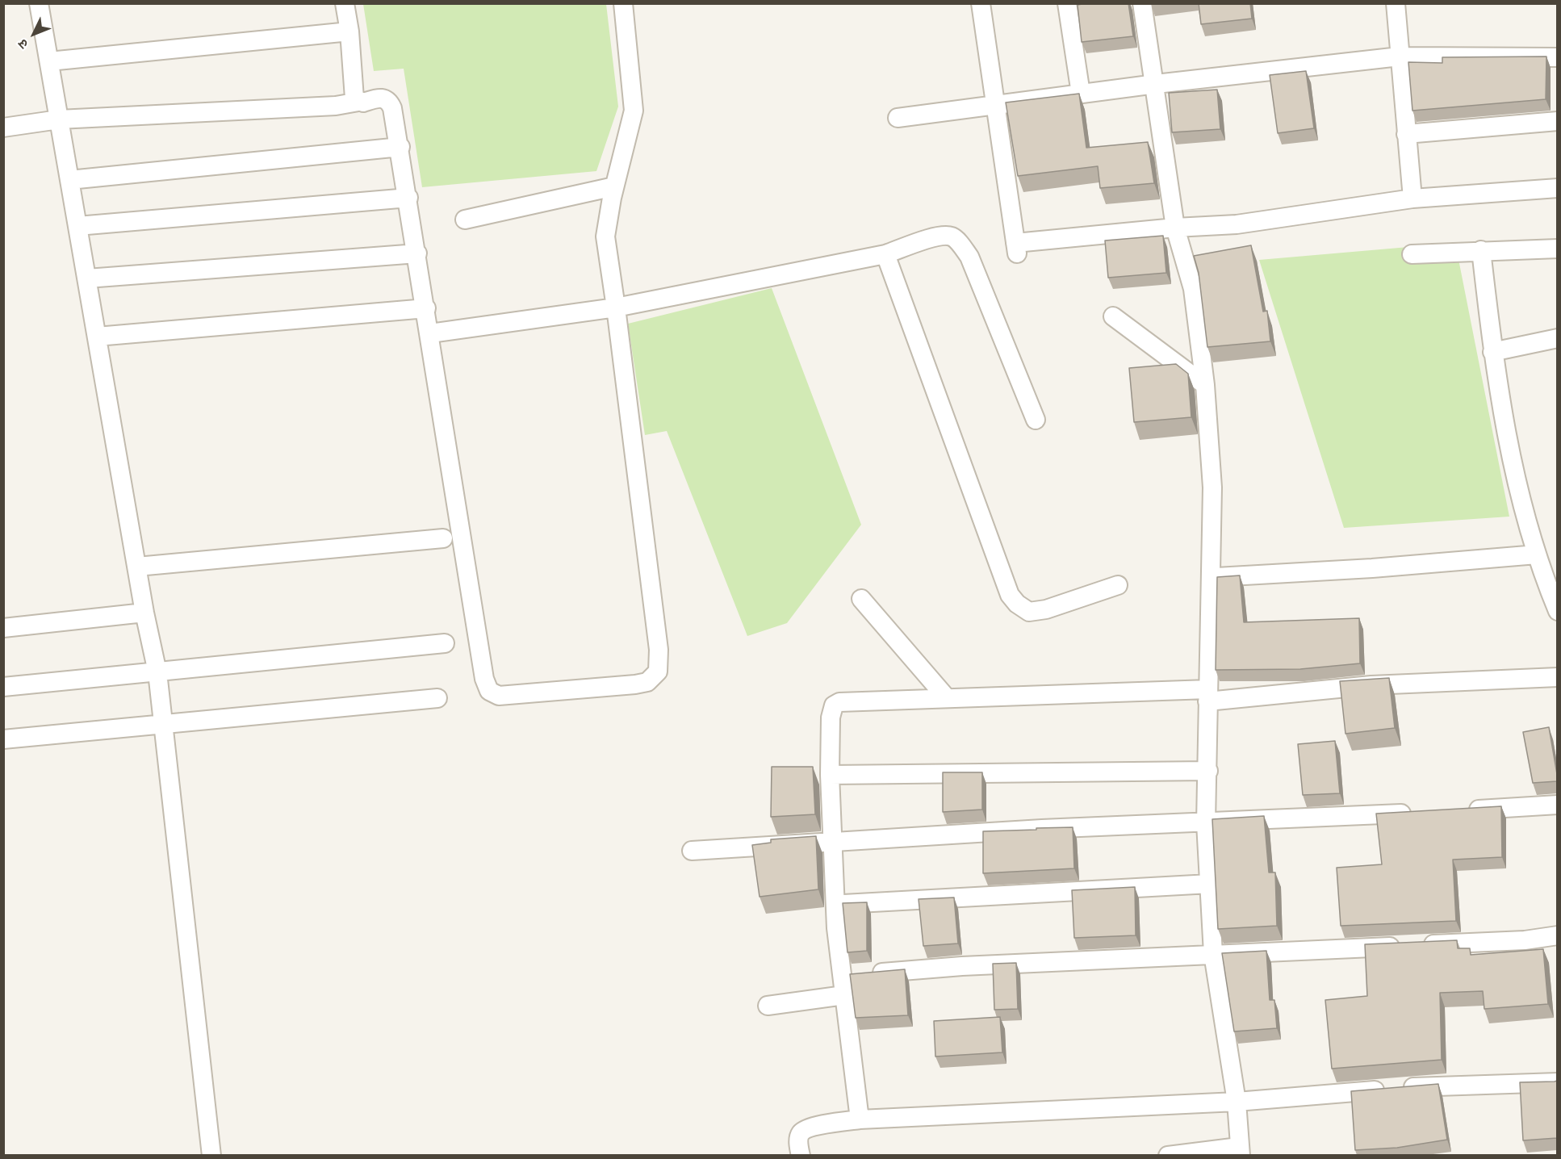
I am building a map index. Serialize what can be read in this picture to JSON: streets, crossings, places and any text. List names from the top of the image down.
{
  "north": "bottom left"
}
